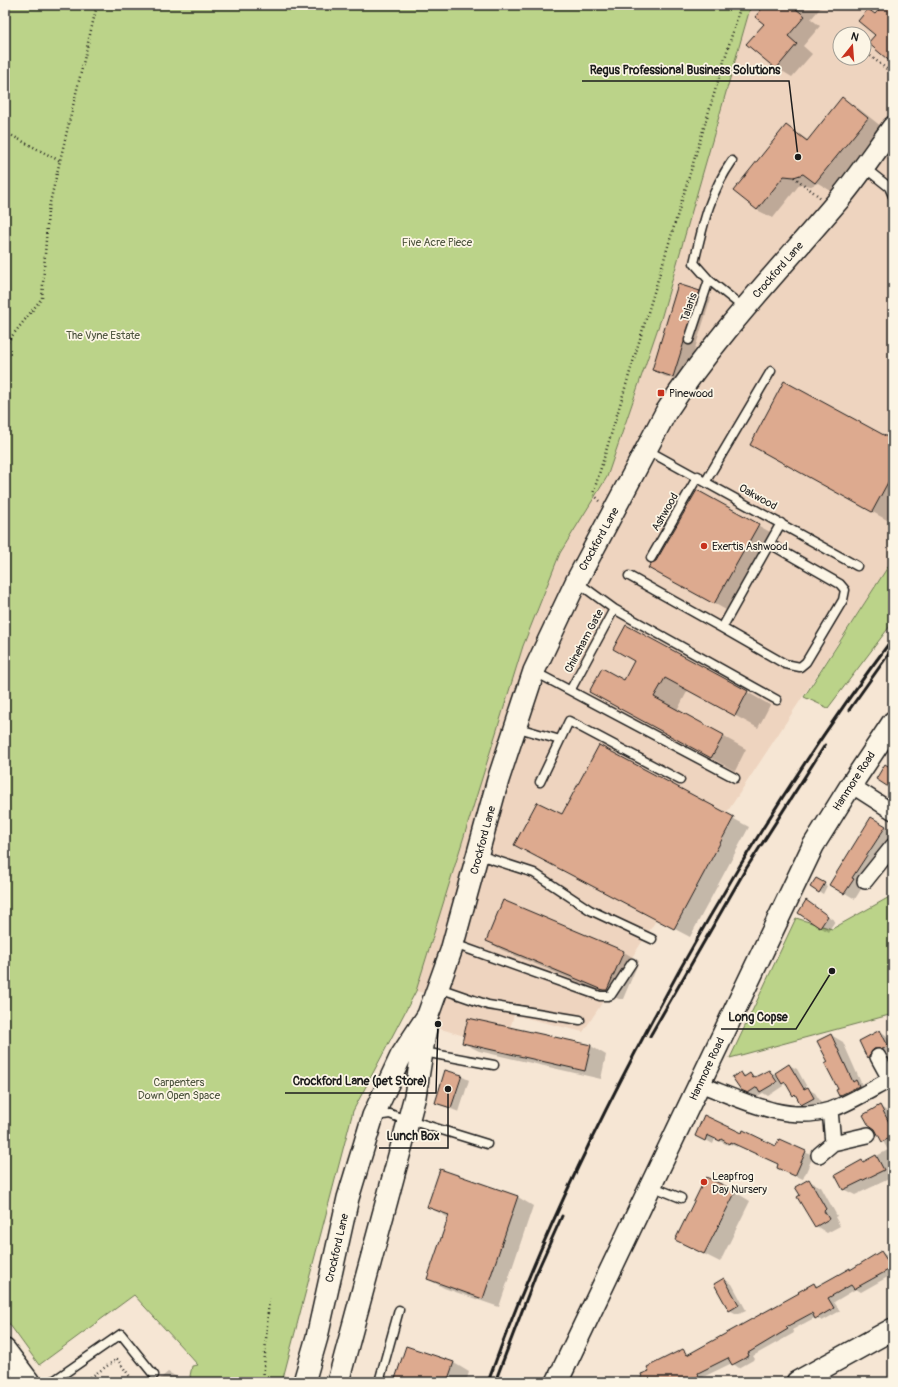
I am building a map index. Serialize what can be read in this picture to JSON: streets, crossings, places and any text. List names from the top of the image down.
{
  "streets": {
    "street": ["Crockford Lane", "Hanmore Road"],
    "lane": [
      "Talaris",
      "Oakwood",
      "Ashwood",
      "Chineham Gate"
    ]
  },
  "crossings": [
    ["Crockford Lane", "Oakwood"],
    ["Crockford Lane", "Chineham Gate"],
    ["Oakwood", "Ashwood"]
  ],
  "parks": ["Five Acre Piece", "The Vyne Estate", "Carpenters Down Open Space"],
  "places": {
    "other": [
      "Regus Professional Business Solutions",
      "Exertis Ashwood",
      "Long Copse",
      "Crockford Lane (pet Store)",
      "Lunch Box",
      "Leapfrog Day Nursery"
    ],
    "transit": ["Pinewood"]
  },
  "north": "top"
}
